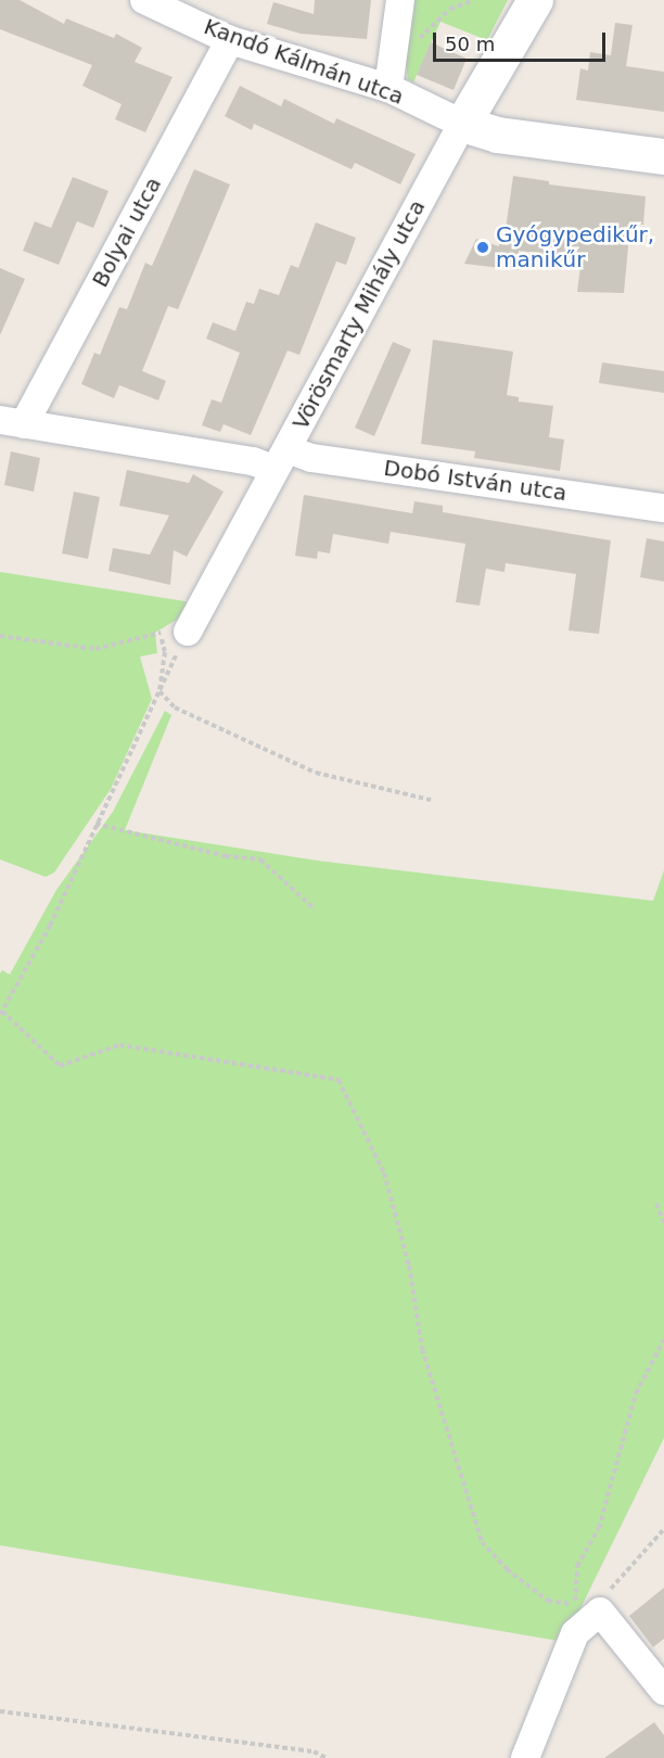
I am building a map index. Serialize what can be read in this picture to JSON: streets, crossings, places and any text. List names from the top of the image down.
{
  "streets": {
    "street": [
      "Kandó Kálmán utca",
      "Bolyai utca",
      "Vörösmarty Mihály utca",
      "Dobó István utca"
    ]
  },
  "crossings": [
    ["Kandó Kálmán utca", "Bolyai utca"],
    ["Kandó Kálmán utca", "Vörösmarty Mihály utca"],
    ["Bolyai utca", "Dobó István utca"],
    ["Vörösmarty Mihály utca", "Dobó István utca"]
  ],
  "places": ["Gyógypedikűr, manikűr"],
  "scale_bar": "50 m"
}
